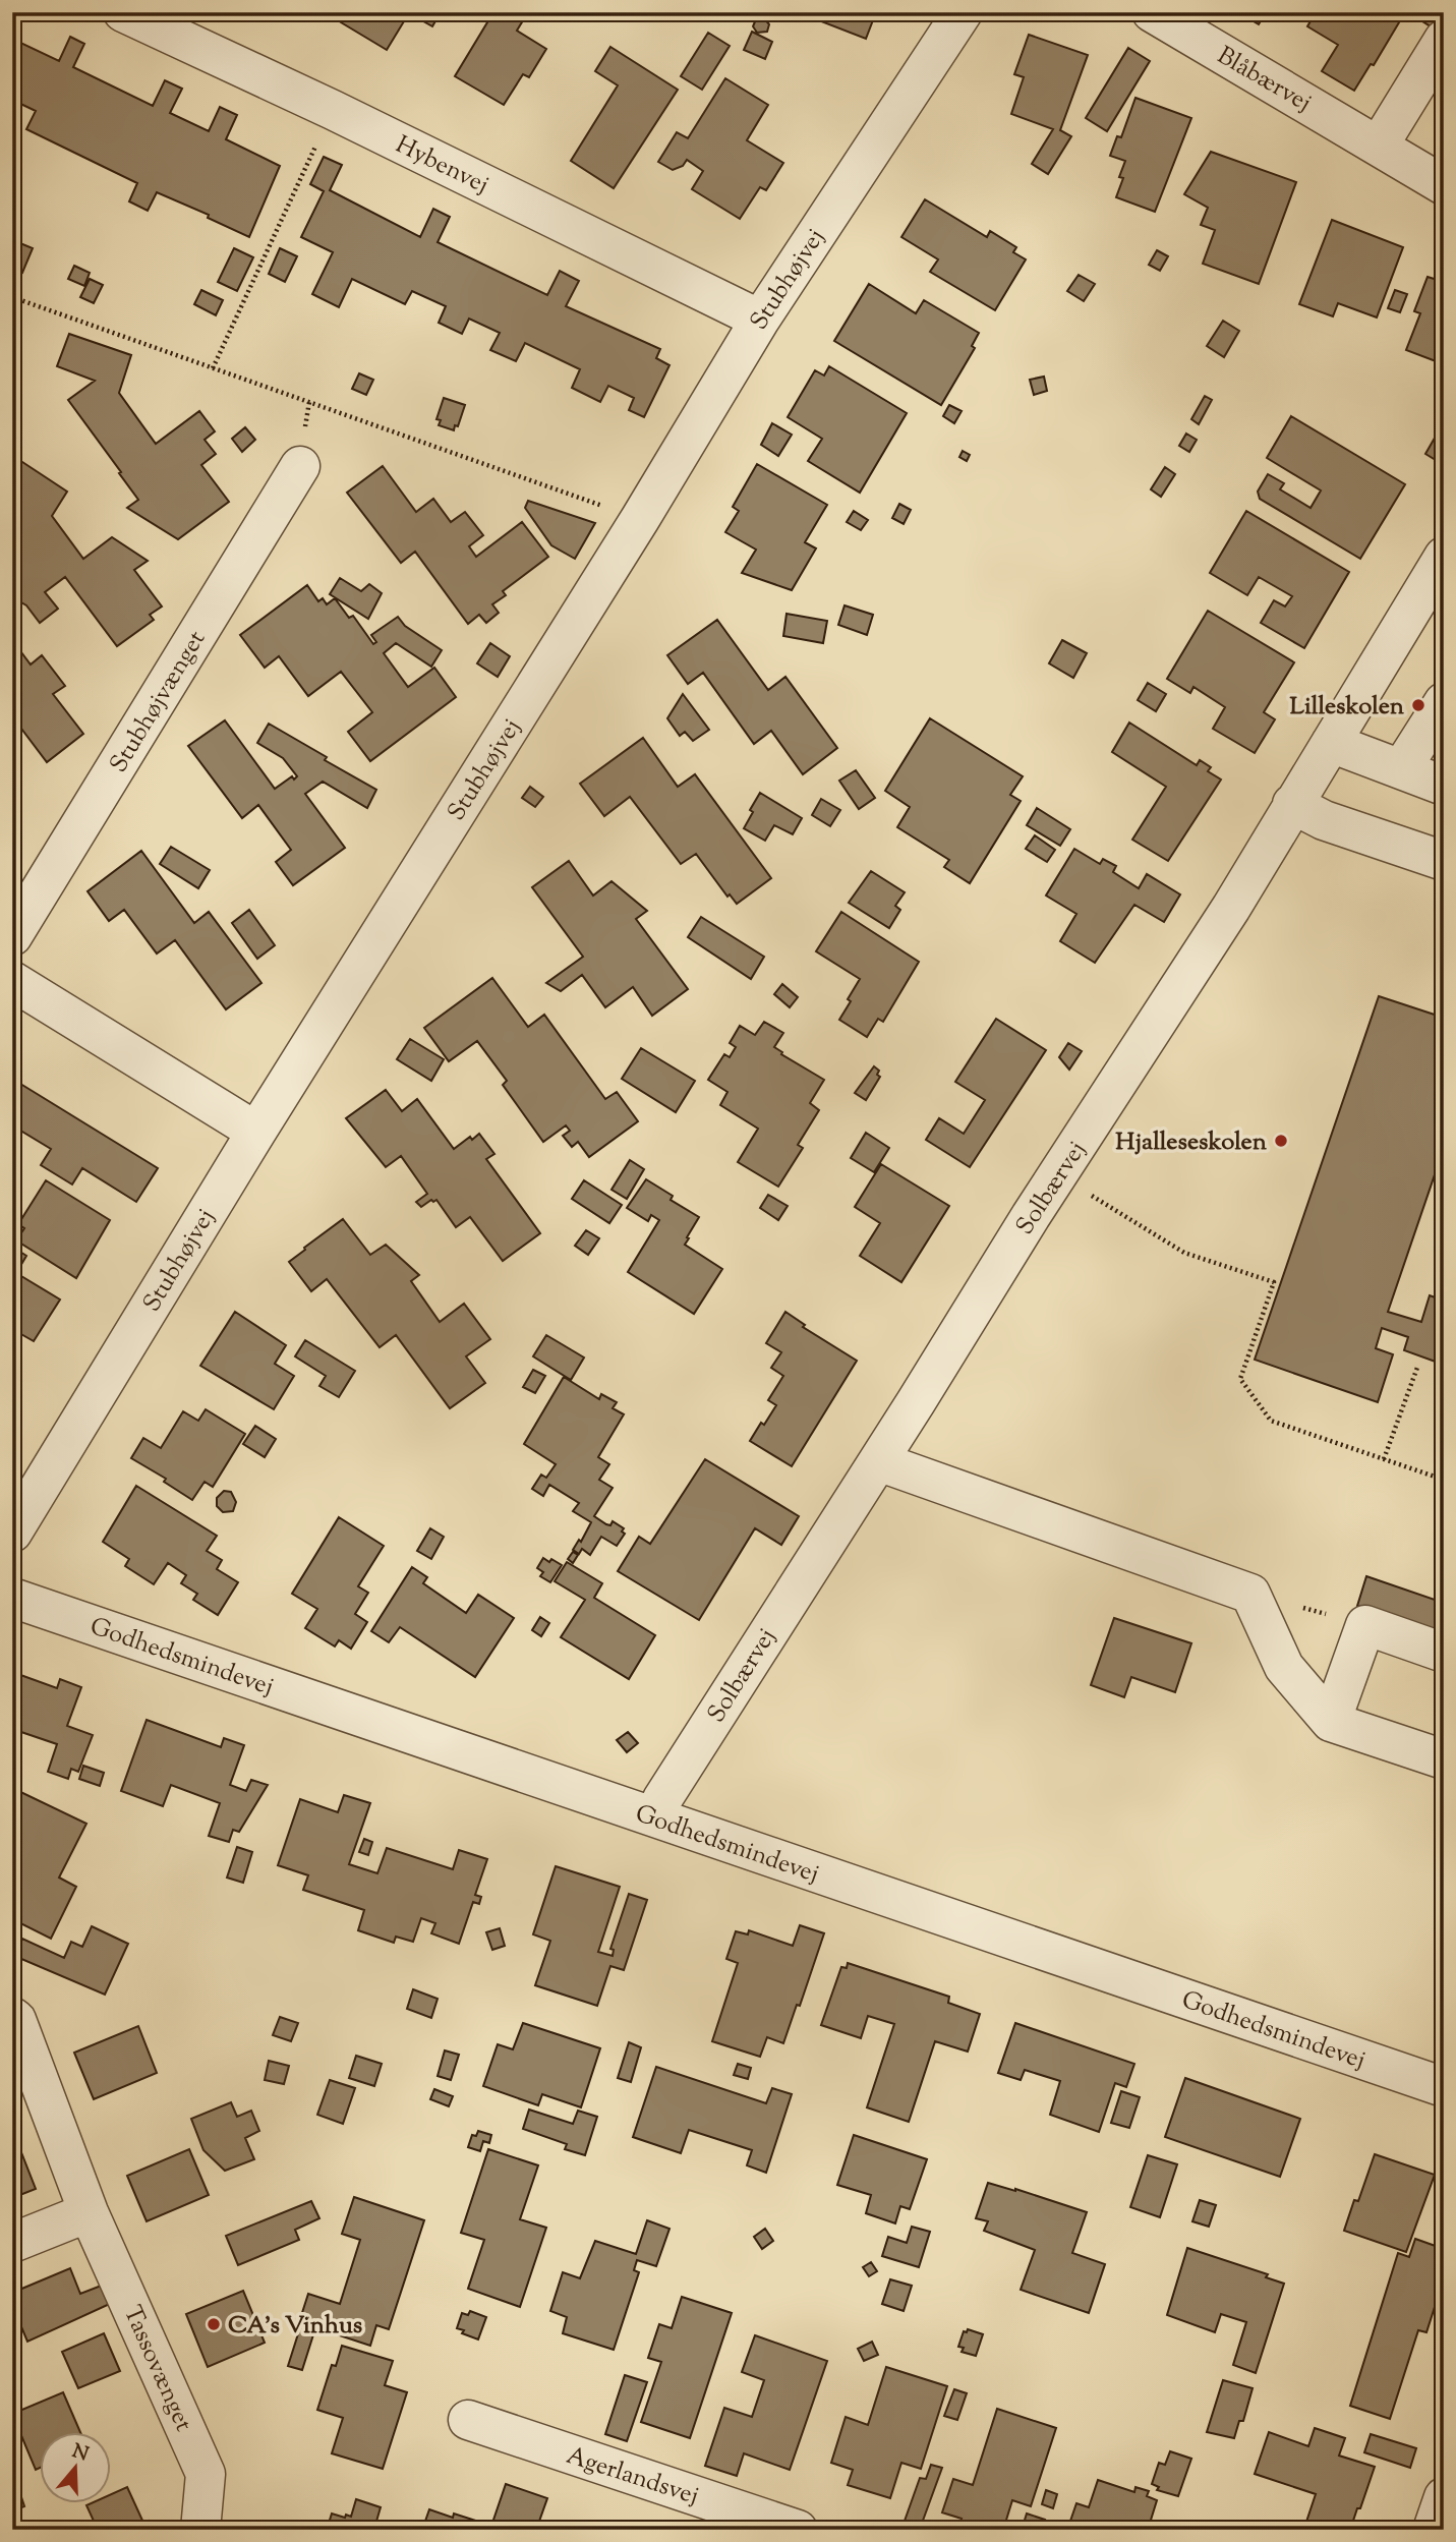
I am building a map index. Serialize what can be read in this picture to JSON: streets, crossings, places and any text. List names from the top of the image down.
{
  "streets": {
    "street": [
      "Blåbærvej",
      "Hybenvej",
      "Stubhøjvej",
      "Stubhøjvænget",
      "Solbærvej",
      "Godhedsmindevej",
      "Tassovænget",
      "Agerlandsvej"
    ]
  },
  "crossings": [
    ["Hybenvej", "Stubhøjvej"],
    ["Solbærvej", "Godhedsmindevej"]
  ],
  "places": ["Lilleskolen", "Hjalleseskolen", "CA's Vinhus"],
  "north": "top"
}
